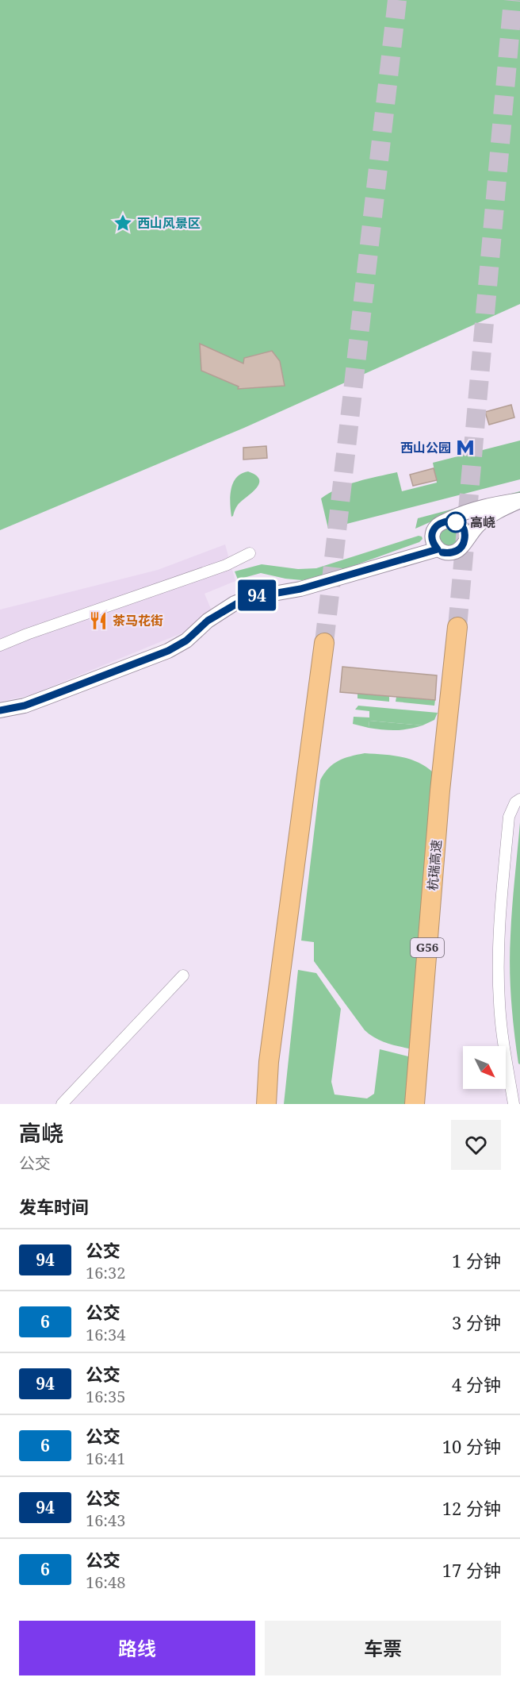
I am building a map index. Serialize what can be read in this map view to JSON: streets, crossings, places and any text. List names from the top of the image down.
{
  "streets": {
    "highway": ["杭瑞高速", "G56"]
  },
  "places": {
    "place": ["西山风景区"],
    "metro station": ["西山公园"],
    "other": ["高峣"],
    "restaurant": ["茶马花街"]
  },
  "lines": ["bus line 94"],
  "north": "bottom right",
  "page": {
    "on_map": "94",
    "heading": [
      ["高峣", "公交"],
      "发车时间"
    ],
    "list": [
      {
        "mark": "94",
        "name": "公交",
        "note": "16:32",
        "value": "1 分钟"
      },
      {
        "mark": "6",
        "name": "公交",
        "note": "16:34",
        "value": "3 分钟"
      },
      {
        "mark": "94",
        "name": "公交",
        "note": "16:35",
        "value": "4 分钟"
      },
      {
        "mark": "6",
        "name": "公交",
        "note": "16:41",
        "value": "10 分钟"
      },
      {
        "mark": "94",
        "name": "公交",
        "note": "16:43",
        "value": "12 分钟"
      },
      {
        "mark": "6",
        "name": "公交",
        "note": "16:48",
        "value": "17 分钟"
      }
    ],
    "buttons": ["路线", "车票"]
  }
}
